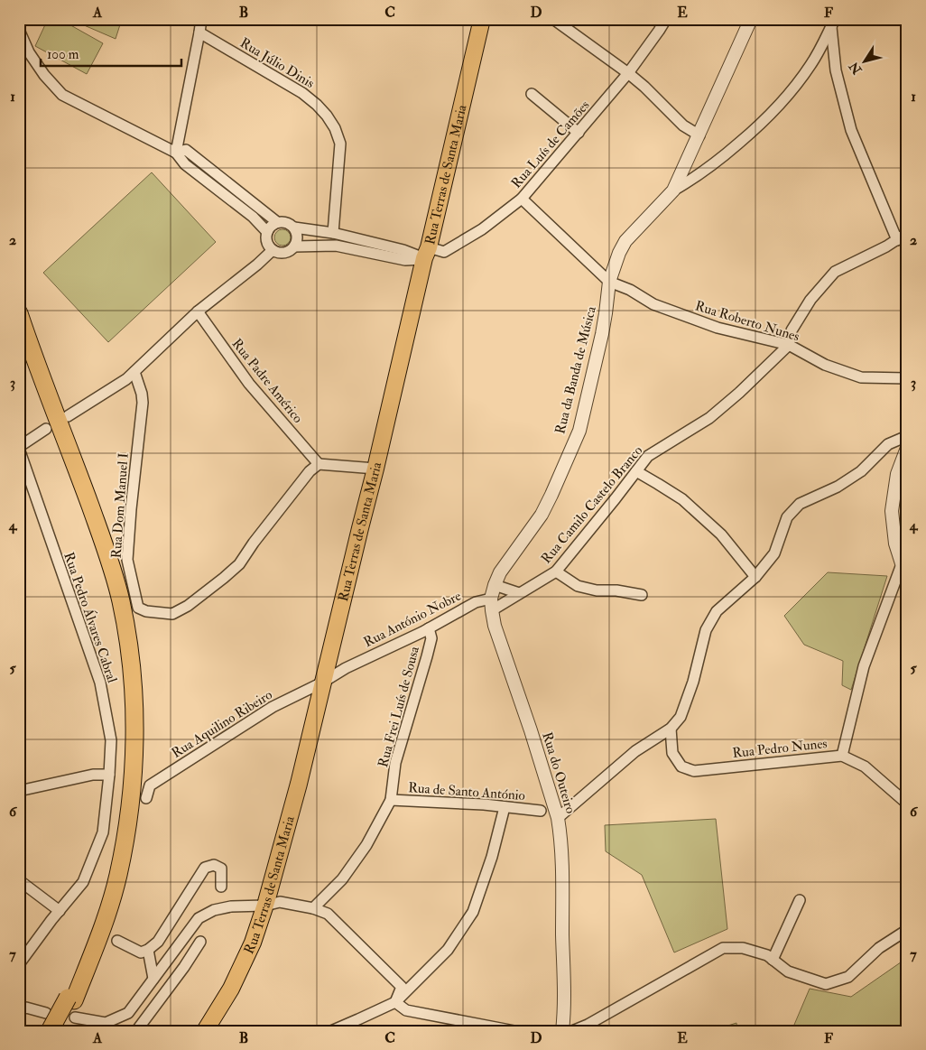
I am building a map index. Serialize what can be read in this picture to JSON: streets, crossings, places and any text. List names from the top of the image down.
{
  "streets": {
    "main road": ["Rua Terras de Santa Maria"],
    "street": [
      "Rua Júlio Dinis",
      "Rua Luís de Camões",
      "Rua Roberto Nunes",
      "Rua da Banda de Música",
      "Rua Padre Américo",
      "Rua Camilo Castelo Branco",
      "Rua Dom Manuel I",
      "Rua Pedro Álvares Cabral",
      "Rua António Nobre",
      "Rua Frei Luís de Sousa",
      "Rua Aquilino Ribeiro",
      "Rua Pedro Nunes",
      "Rua do Outeiro",
      "Rua de Santo António"
    ]
  },
  "crossings": [
    ["Rua Luís de Camões", "Rua Terras de Santa Maria"],
    ["Rua Terras de Santa Maria", "Rua António Nobre"],
    ["Rua Terras de Santa Maria", "Rua Aquilino Ribeiro"],
    ["Rua Roberto Nunes", "Rua da Banda de Música"],
    ["Rua Roberto Nunes", "Rua Camilo Castelo Branco"],
    ["Rua da Banda de Música", "Rua Camilo Castelo Branco"],
    ["Rua da Banda de Música", "Rua António Nobre"],
    ["Rua da Banda de Música", "Rua do Outeiro"],
    ["Rua Padre Américo", "Rua Dom Manuel I"],
    ["Rua Camilo Castelo Branco", "Rua António Nobre"],
    ["Rua Camilo Castelo Branco", "Rua do Outeiro"],
    ["Rua António Nobre", "Rua Frei Luís de Sousa"],
    ["Rua António Nobre", "Rua Aquilino Ribeiro"],
    ["Rua António Nobre", "Rua do Outeiro"],
    ["Rua Frei Luís de Sousa", "Rua de Santo António"]
  ],
  "scale_bar": "100 m",
  "north": "bottom left",
  "grid": {
    "columns": [
      "A",
      "B",
      "C",
      "D",
      "E",
      "F"
    ],
    "rows": [
      "1",
      "2",
      "3",
      "4",
      "5",
      "6",
      "7"
    ]
  }
}
